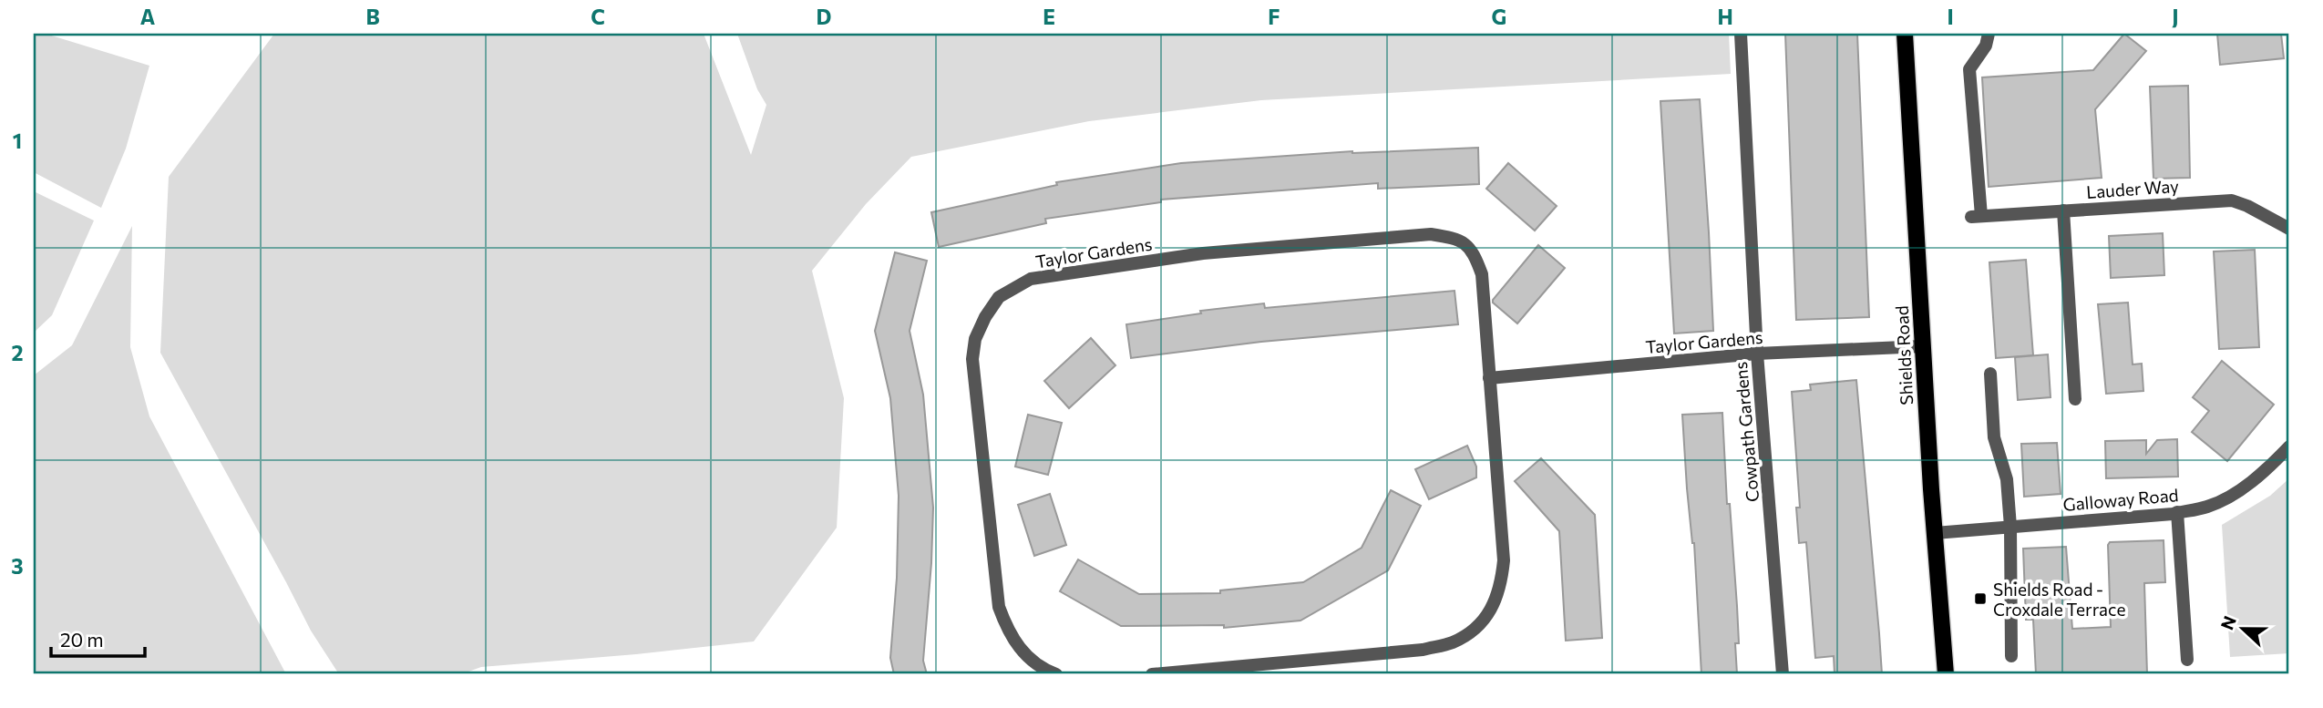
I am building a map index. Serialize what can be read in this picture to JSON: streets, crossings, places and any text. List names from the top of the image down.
{
  "streets": {
    "main road": ["Shields Road"],
    "street": [
      "Lauder Way",
      "Taylor Gardens",
      "Cowpath Gardens",
      "Galloway Road"
    ]
  },
  "crossings": [
    ["Taylor Gardens", "Shields Road"],
    ["Taylor Gardens", "Cowpath Gardens"],
    ["Shields Road", "Galloway Road"]
  ],
  "places": {
    "transit": ["Shields Road - Croxdale Terrace"]
  },
  "scale_bar": "20 m",
  "north": "left",
  "grid": {
    "columns": [
      "A",
      "B",
      "C",
      "D",
      "E",
      "F",
      "G",
      "H",
      "I",
      "J"
    ],
    "rows": ["1", "2", "3"]
  }
}
